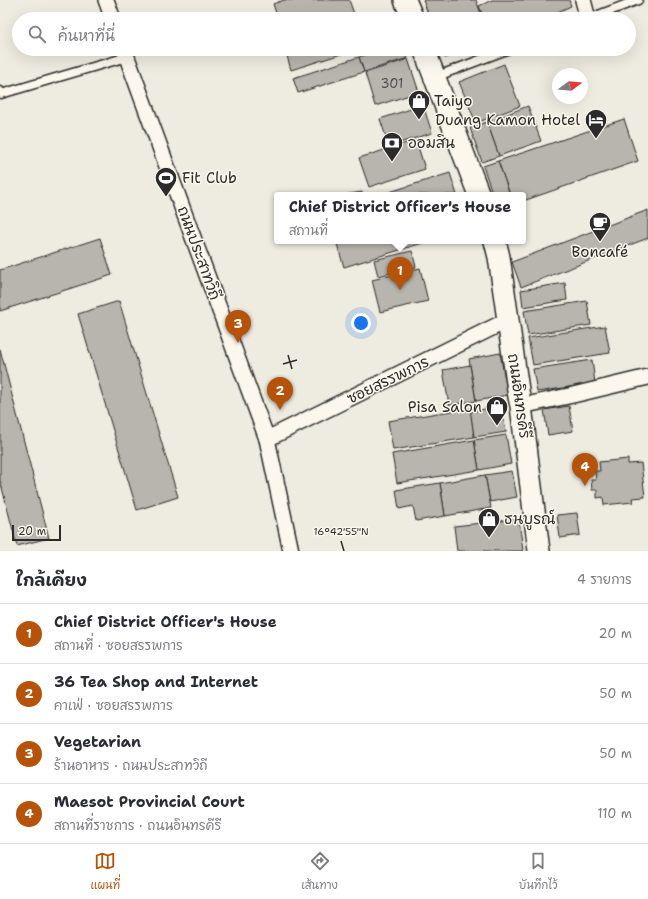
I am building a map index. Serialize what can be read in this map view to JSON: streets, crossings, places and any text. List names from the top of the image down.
{
  "streets": {
    "main road": ["ถนนอินทรคีรี"],
    "street": ["ถนนประสาทวิถี", "ซอยสรรพการ"]
  },
  "crossings": [
    ["ถนนประสาทวิถี", "ซอยสรรพการ"],
    ["ซอยสรรพการ", "ถนนอินทรคีรี"]
  ],
  "places": {
    "shop": ["Taiyo", "Pisa Salon", "ธนบูรณ์"],
    "hotel": ["Duang Kamon Hotel"],
    "bank": ["ออมสิน"],
    "sports": ["Fit Club"],
    "cafe": ["Boncafé"]
  },
  "house_numbers": ["301"],
  "scale_bar": "20 m",
  "north": "right",
  "page": {
    "search": "ค้นหาที่นี่",
    "popup": ["Chief District Officer's House", "สถานที่"],
    "pins": [
      "1",
      "3",
      "2",
      "4"
    ],
    "scale": "20 m",
    "heading": ["ใกล้เคียง", "4 รายการ"],
    "list": [
      {
        "mark": "1",
        "name": "Chief District Officer's House",
        "note": "สถานที่ · ซอยสรรพการ",
        "value": "20 m"
      },
      {
        "mark": "2",
        "name": "36 Tea Shop and Internet",
        "note": "คาเฟ่ · ซอยสรรพการ",
        "value": "50 m"
      },
      {
        "mark": "3",
        "name": "Vegetarian",
        "note": "ร้านอาหาร · ถนนประสาทวิถี",
        "value": "50 m"
      },
      {
        "mark": "4",
        "name": "Maesot Provincial Court",
        "note": "สถานที่ราชการ · ถนนอินทรคีรี",
        "value": "110 m"
      }
    ],
    "nav": ["แผนที่", "เส้นทาง", "บันทึกไว้"]
  },
  "coordinates": ["16°42'55\"N"]
}
